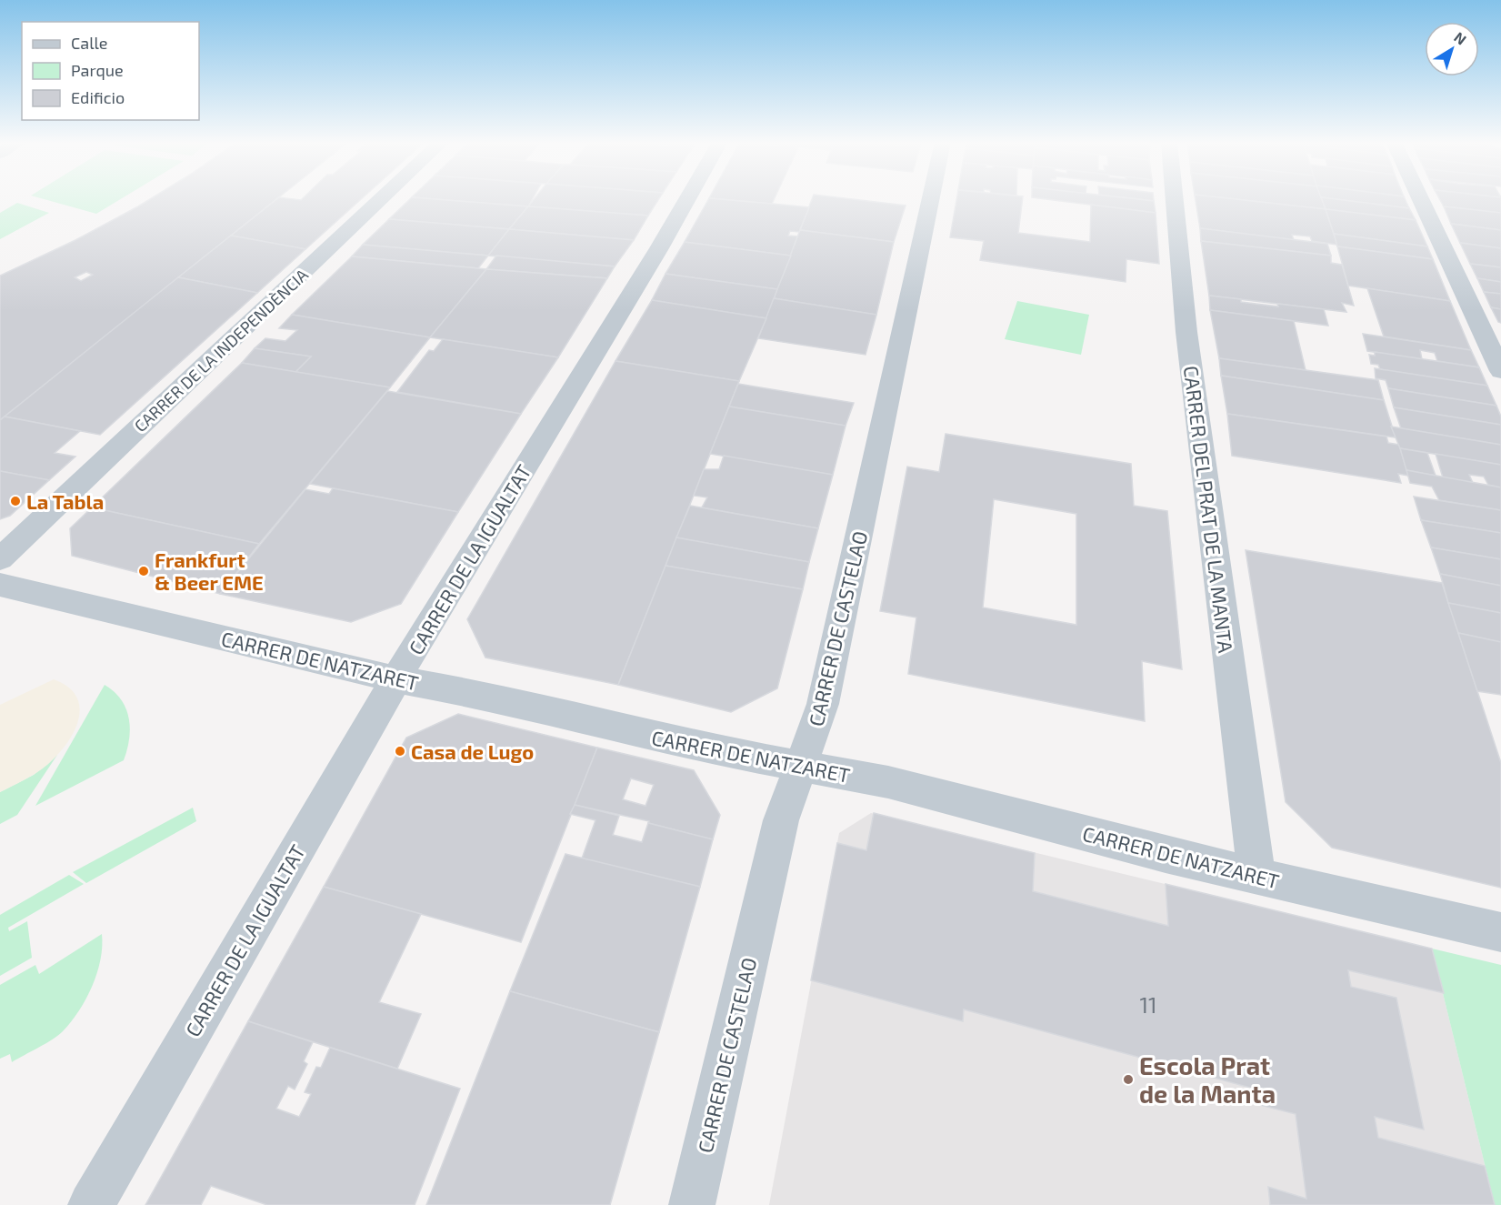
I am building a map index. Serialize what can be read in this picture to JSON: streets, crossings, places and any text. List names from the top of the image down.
{
  "streets": {
    "street": [
      "CARRER DE LA INDEPENDÈNCIA",
      "CARRER DEL PRAT DE LA MANTA",
      "CARRER DE LA IGUALTAT",
      "CARRER DE CASTELAO",
      "CARRER DE NATZARET"
    ]
  },
  "crossings": [
    ["CARRER DEL PRAT DE LA MANTA", "CARRER DE NATZARET"],
    ["CARRER DE LA IGUALTAT", "CARRER DE NATZARET"],
    ["CARRER DE CASTELAO", "CARRER DE NATZARET"]
  ],
  "places": [
    "La Tabla",
    "Frankfurt & Beer EME",
    "Casa de Lugo",
    "Escola Prat de la Manta"
  ],
  "house_numbers": ["11"],
  "legend": ["Calle", "Parque", "Edificio"],
  "north": "top right"
}
